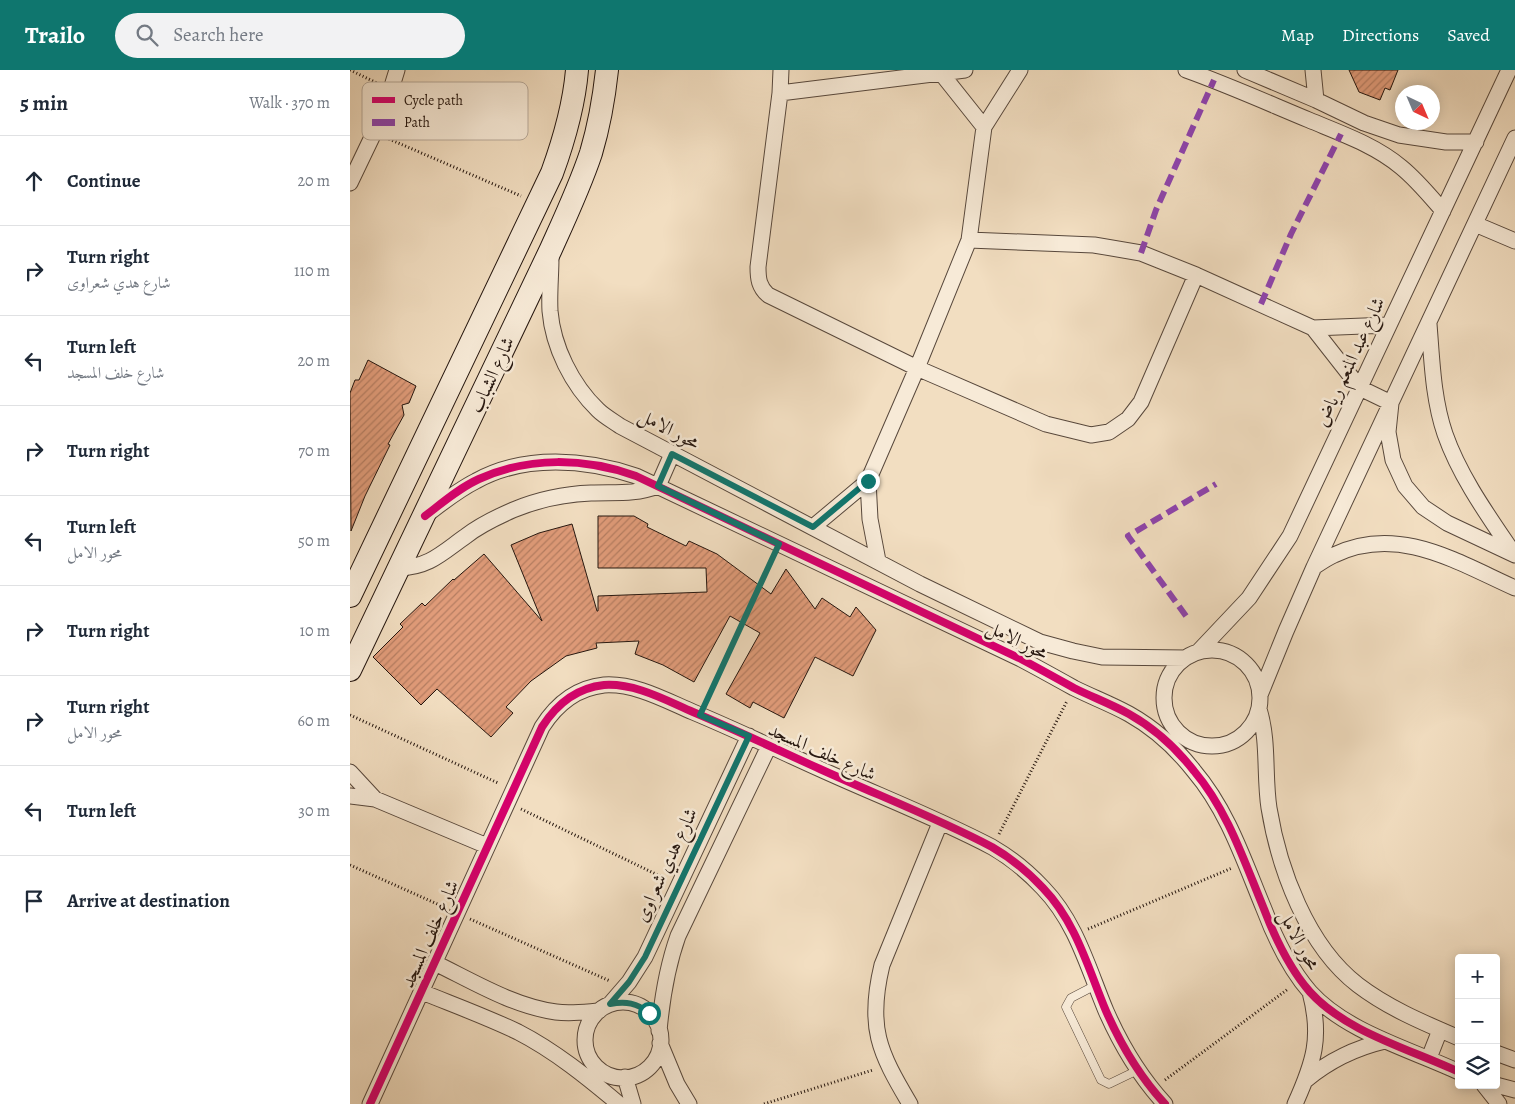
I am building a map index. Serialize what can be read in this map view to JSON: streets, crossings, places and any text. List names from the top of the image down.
{
  "streets": {
    "street": [
      "شارع عبد المنعم رياض",
      "شارع الشباب",
      "محور الامل",
      "شارع خلف المسجد",
      "شارع هدي شعراوى"
    ]
  },
  "crossings": [
    ["شارع عبد المنعم رياض", "محور الامل"],
    ["شارع الشباب", "محور الامل"],
    ["شارع خلف المسجد", "شارع هدي شعراوى"]
  ],
  "legend": ["Cycle path", "Path"],
  "north": "bottom right",
  "page": {
    "header": "Trailo",
    "search": "Search here",
    "nav": ["Map", "Directions", "Saved"],
    "heading": ["5 min", "Walk · 370 m"],
    "list": [
      ["Continue", "20 m"],
      ["Turn right", "شارع هدي شعراوى", "110 m"],
      ["Turn left", "شارع خلف المسجد", "20 m"],
      ["Turn right", "70 m"],
      ["Turn left", "محور الامل", "50 m"],
      ["Turn right", "10 m"],
      ["Turn right", "محور الامل", "60 m"],
      ["Turn left", "30 m"],
      "Arrive at destination"
    ],
    "map_buttons": ["+", "−"]
  }
}
